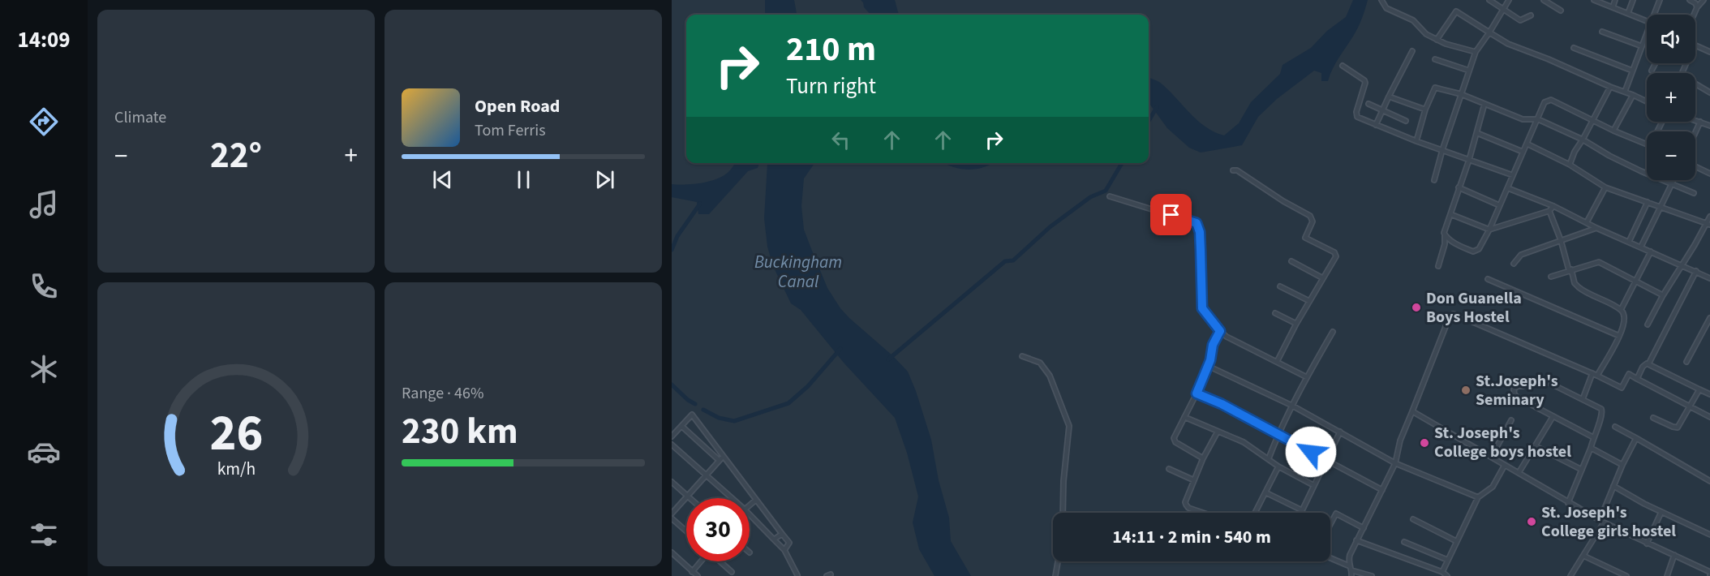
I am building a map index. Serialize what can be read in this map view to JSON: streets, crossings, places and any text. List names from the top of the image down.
{
  "water": ["Buckingham Canal"],
  "places": [
    "Don Guanella Boys Hostel",
    "St.Joseph's Seminary",
    "St. Joseph's College boys hostel",
    "St. Joseph's College girls hostel"
  ],
  "page": {
    "tabs": "14:09",
    "tile": [
      "Climate",
      ["Range · 46%", "230 km"]
    ],
    "map_buttons": ["+", "−"],
    "turn": ["210 m", "Turn right"],
    "song": ["Open Road", "Tom Ferris"],
    "heat": ["−", "22°", "+"],
    "limit": "30",
    "trip": "14:11 · 2 min · 540 m",
    "gauge": ["26", "km/h"]
  }
}
